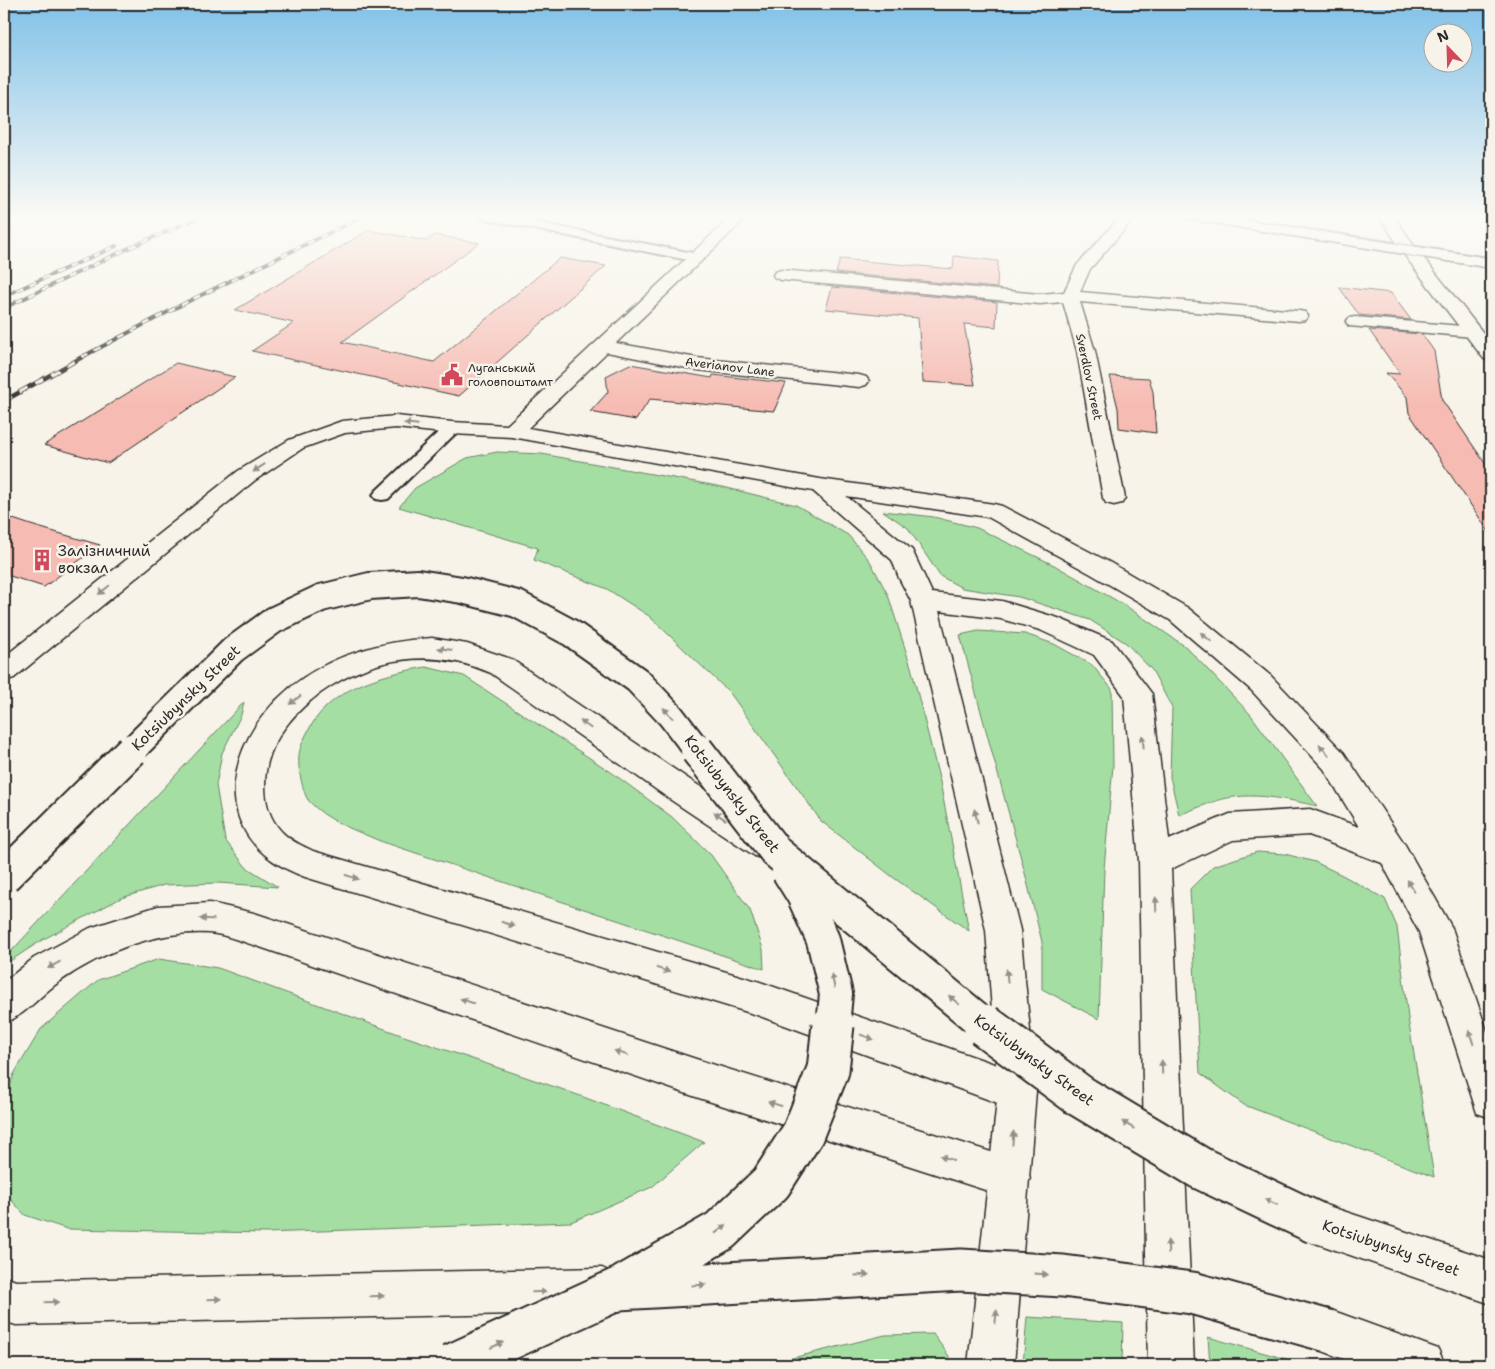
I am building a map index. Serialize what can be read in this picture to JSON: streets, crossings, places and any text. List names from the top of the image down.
{
  "streets": {
    "street": ["Averianov Lane", "Sverdlov Street", "Kotsiubynsky Street"]
  },
  "places": {
    "public building": ["Луганський головпоштамт"],
    "building": ["Залізничний вокзал"]
  },
  "north": "top left"
}
